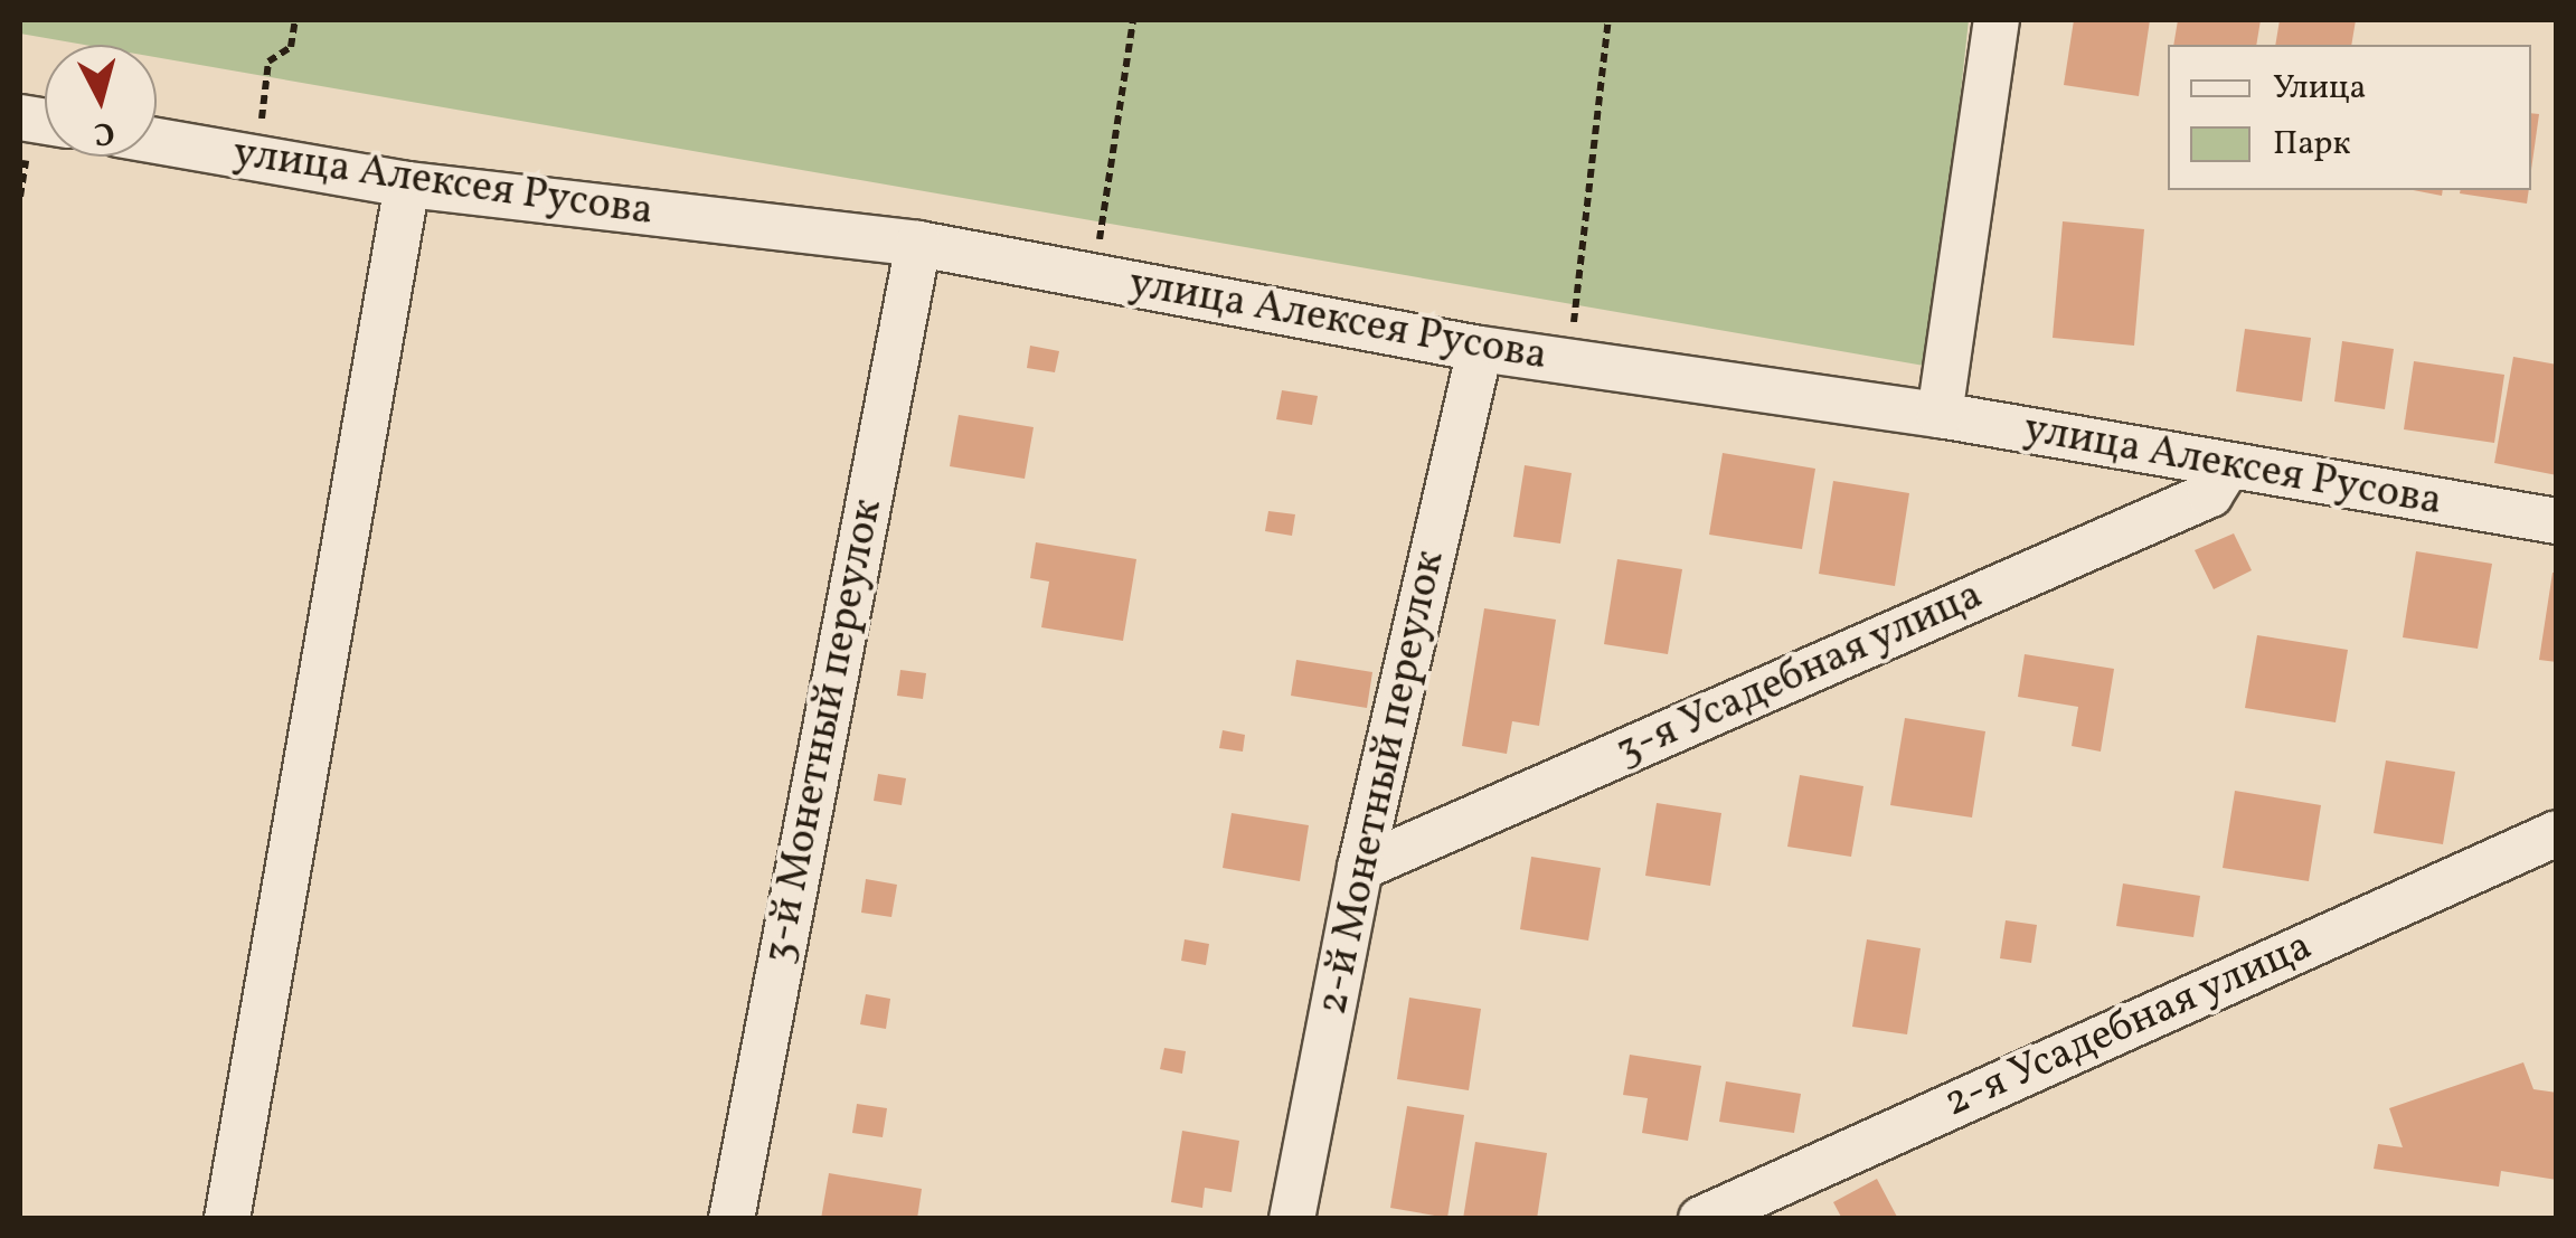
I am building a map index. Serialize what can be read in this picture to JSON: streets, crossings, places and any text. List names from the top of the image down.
{
  "streets": {
    "street": [
      "улица Алексея Русова",
      "3-я Усадебная улица",
      "3-й Монетный переулок",
      "2-й Монетный переулок",
      "2-я Усадебная улица"
    ]
  },
  "crossings": [
    ["улица Алексея Русова", "3-я Усадебная улица"],
    ["улица Алексея Русова", "3-й Монетный переулок"],
    ["улица Алексея Русова", "2-й Монетный переулок"],
    ["3-я Усадебная улица", "2-й Монетный переулок"]
  ],
  "legend": ["Улица", "Парк"],
  "north": "bottom"
}
